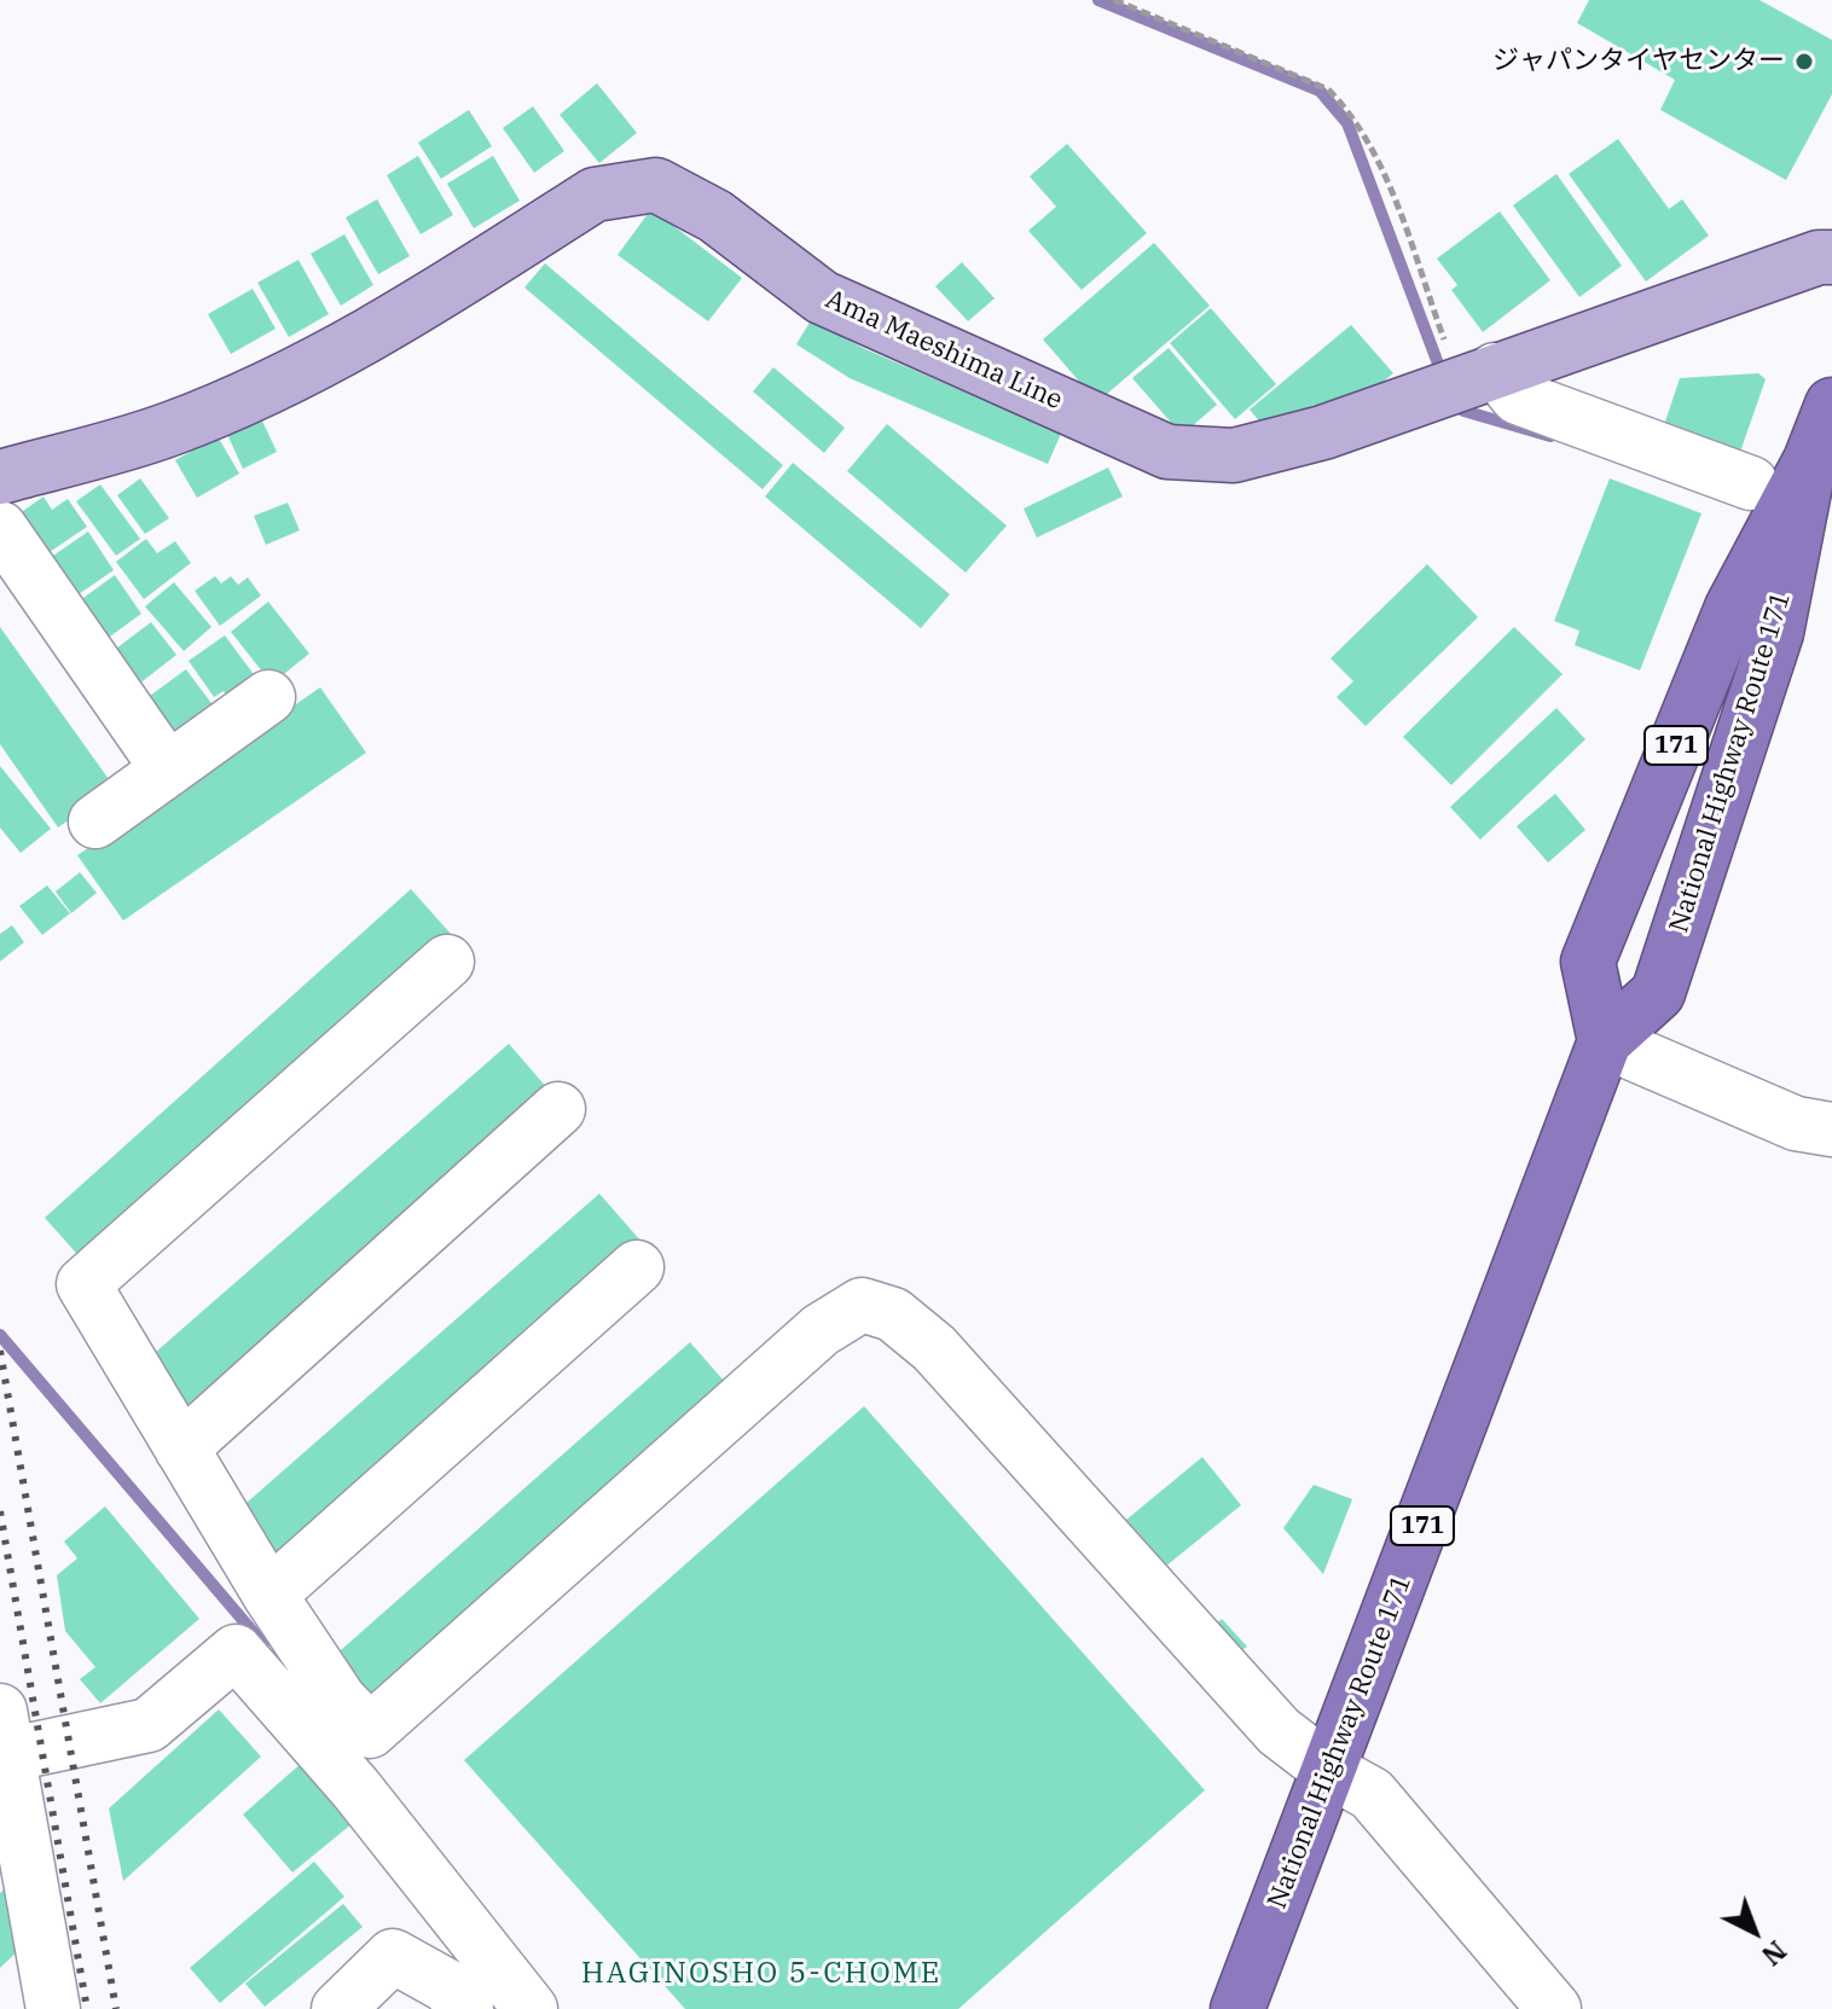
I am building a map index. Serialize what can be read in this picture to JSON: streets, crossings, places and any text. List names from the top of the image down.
{
  "streets": {
    "highway": ["171", "National Highway Route 171"],
    "main road": ["Ama Maeshima Line"]
  },
  "districts": ["HAGINOSHO 5-CHOME"],
  "places": ["ジャパンタイヤセンター"],
  "north": "bottom right"
}
